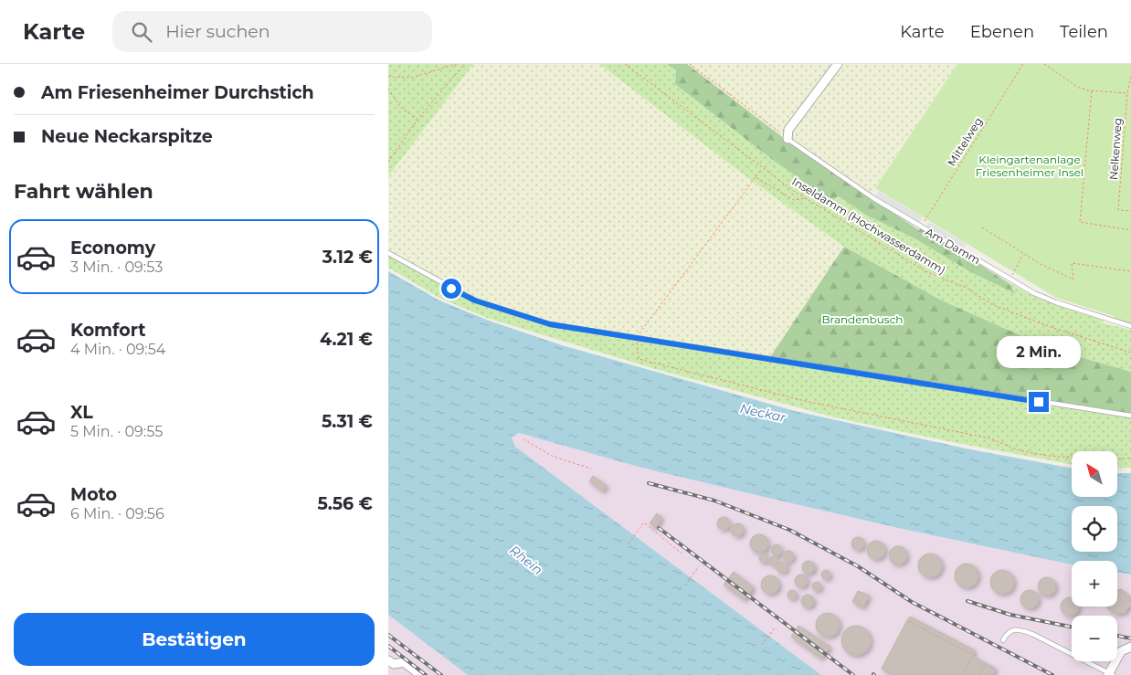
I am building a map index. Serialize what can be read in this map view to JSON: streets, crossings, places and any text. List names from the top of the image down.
{
  "streets": {
    "lane": ["Am Damm"],
    "path": ["Mittelweg", "Nelkenweg", "Inseldamm (Hochwasserdamm)"]
  },
  "crossings": [
    ["Mittelweg", "Am Damm"]
  ],
  "water": ["Neckar", "Rhein"],
  "parks": ["Kleingartenanlage Friesenheimer Insel", "Brandenbusch"],
  "north": "top left",
  "page": {
    "header": "Karte",
    "search": "Hier suchen",
    "nav": ["Karte", "Ebenen", "Teilen"],
    "banner": ["Am Friesenheimer Durchstich", "Neue Neckarspitze"],
    "heading": "Fahrt wählen",
    "list": [
      {
        "name": "Economy",
        "note": "3 Min. · 09:53",
        "value": "3.12 €"
      },
      {
        "name": "Komfort",
        "note": "4 Min. · 09:54",
        "value": "4.21 €"
      },
      {
        "name": "XL",
        "note": "5 Min. · 09:55",
        "value": "5.31 €"
      },
      {
        "name": "Moto",
        "note": "6 Min. · 09:56",
        "value": "5.56 €"
      }
    ],
    "bubble": "2 Min.",
    "map_buttons": ["+", "−"],
    "buttons": "Bestätigen"
  }
}
